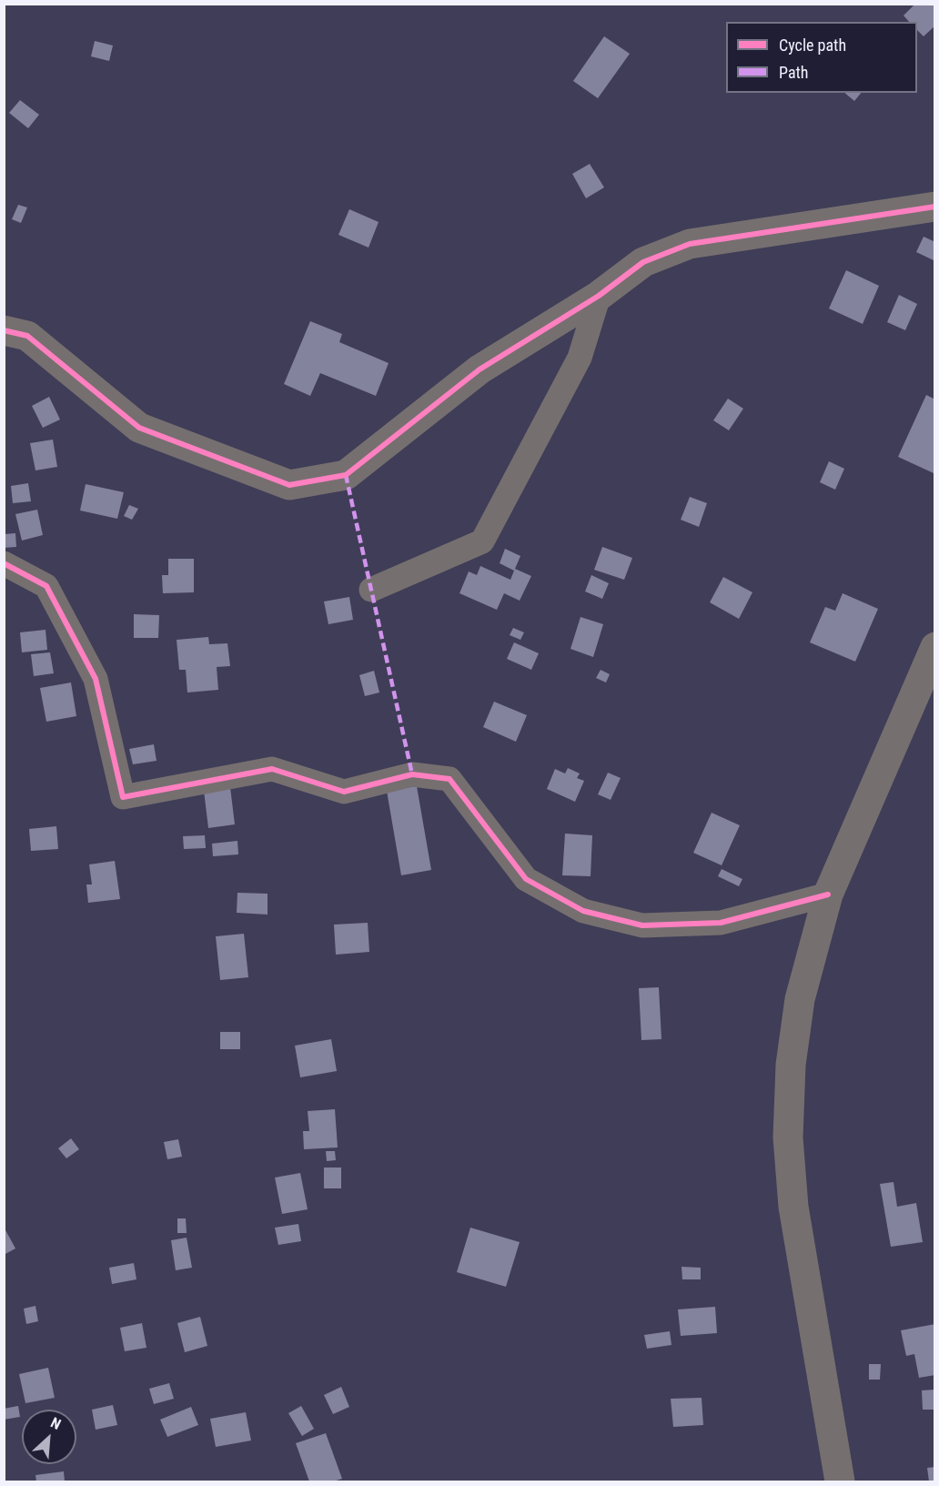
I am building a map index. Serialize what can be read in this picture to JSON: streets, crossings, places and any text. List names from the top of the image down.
{
  "legend": ["Cycle path", "Path"],
  "north": "top right"
}
